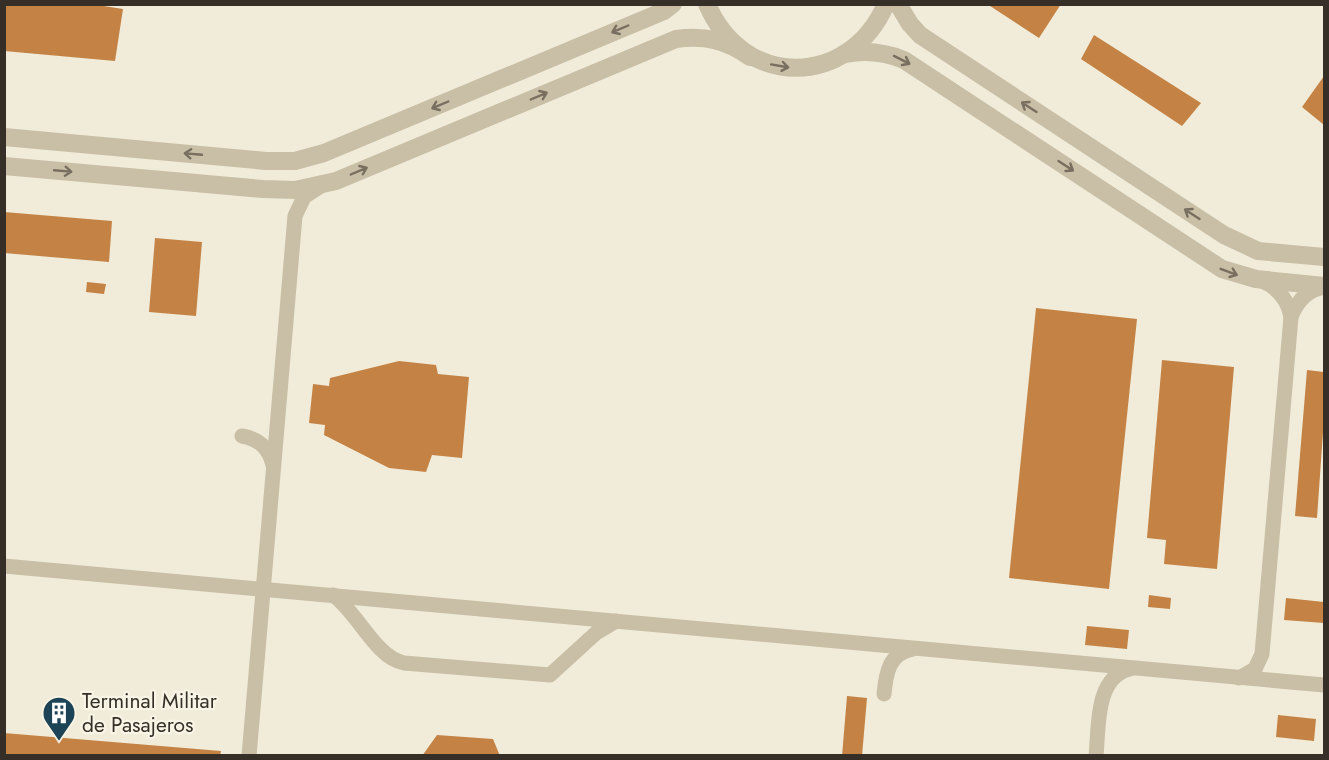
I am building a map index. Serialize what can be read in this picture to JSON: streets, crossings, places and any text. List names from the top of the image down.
{
  "places": {
    "building": ["Terminal Militar de Pasajeros"]
  }
}
